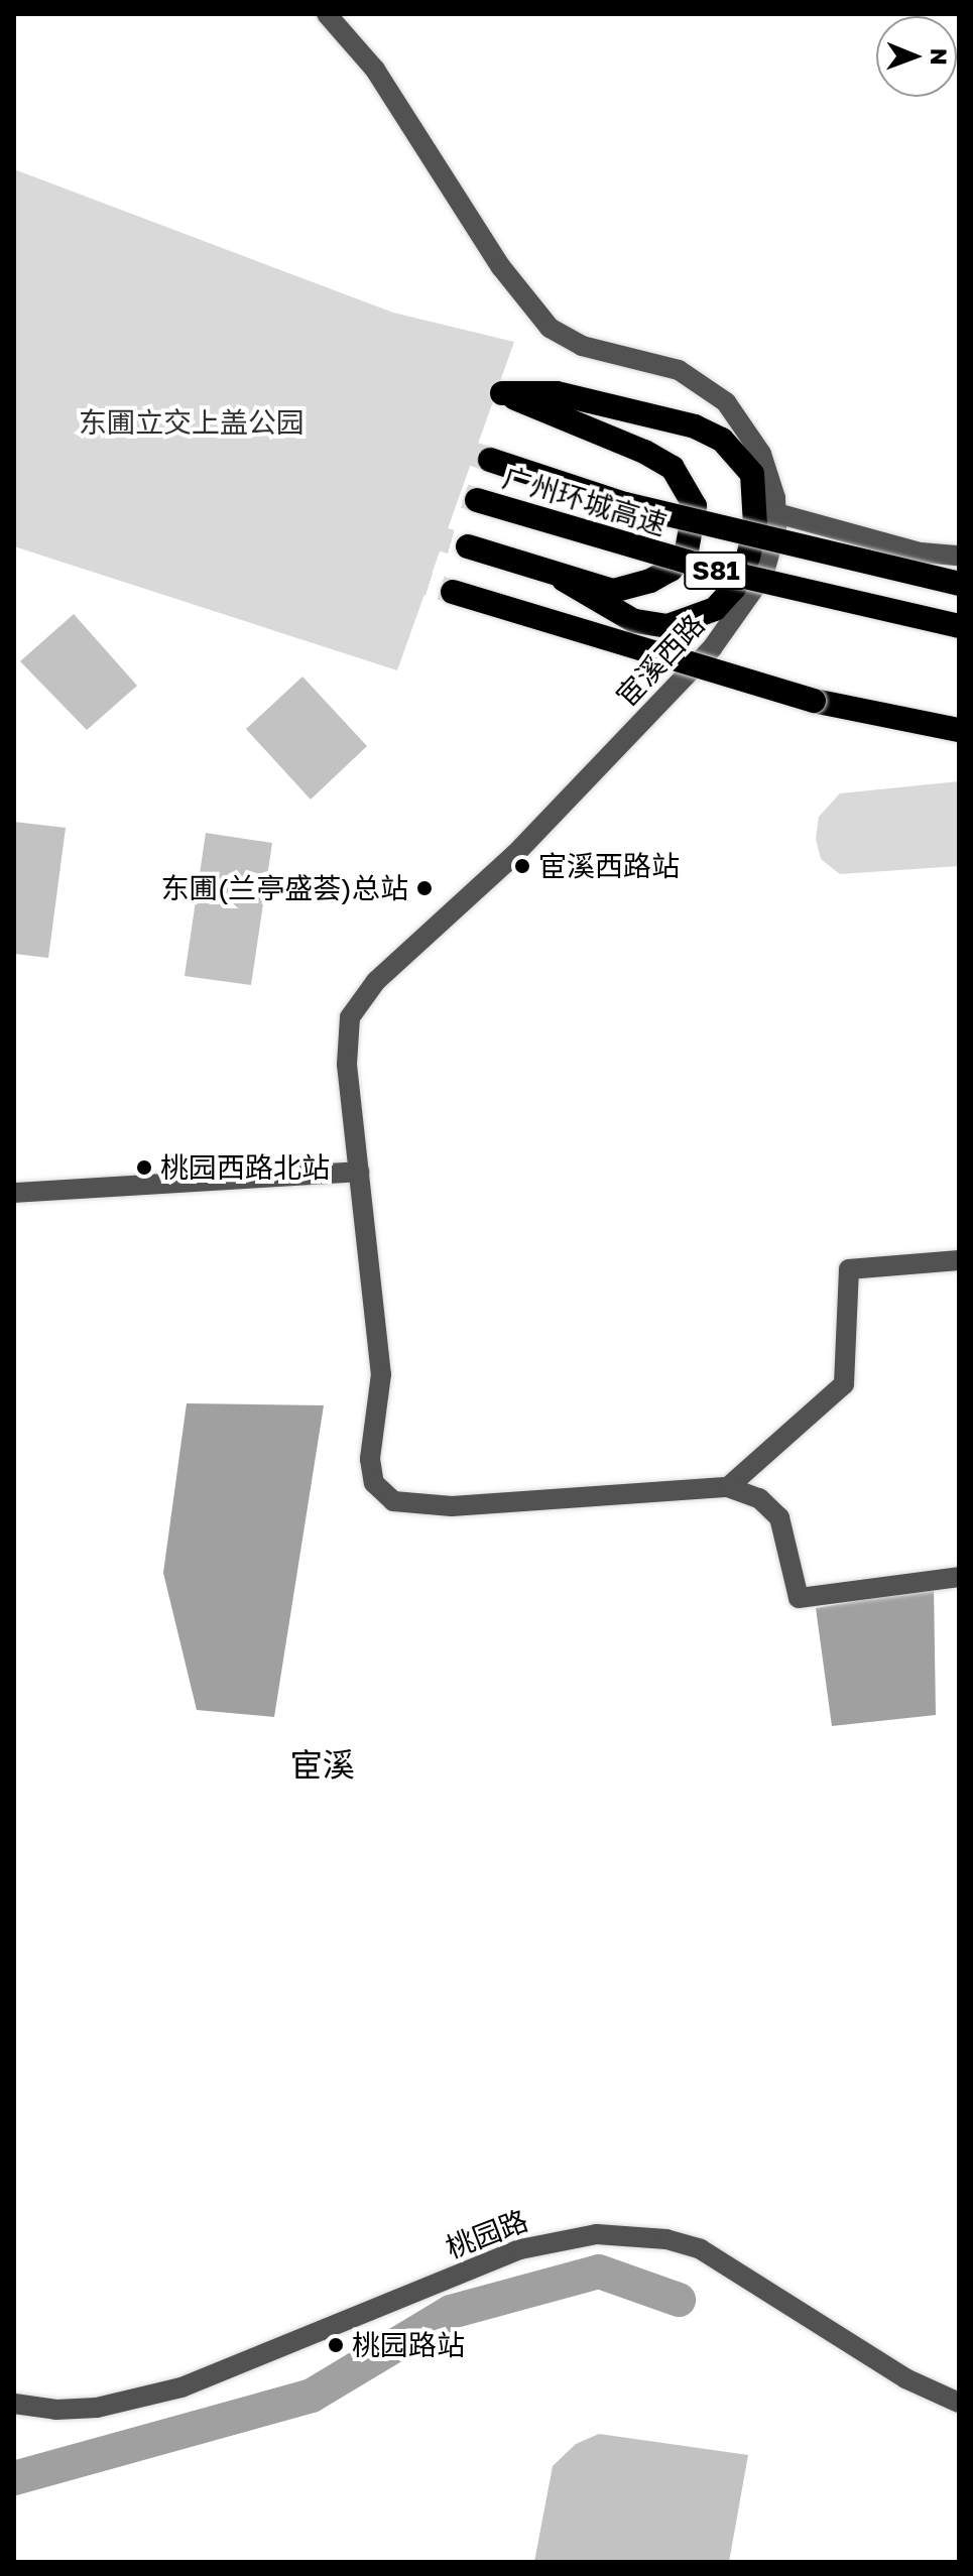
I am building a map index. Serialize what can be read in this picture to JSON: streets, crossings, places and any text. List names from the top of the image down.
{
  "streets": {
    "highway": ["广州环城高速", "S81"],
    "street": ["宦溪西路", "桃园路"]
  },
  "districts": ["宦溪"],
  "parks": ["东圃立交上盖公园"],
  "places": [
    "宦溪西路站",
    "东圃(兰亭盛荟)总站",
    "桃园西路北站",
    "桃园路站"
  ],
  "north": "right"
}
